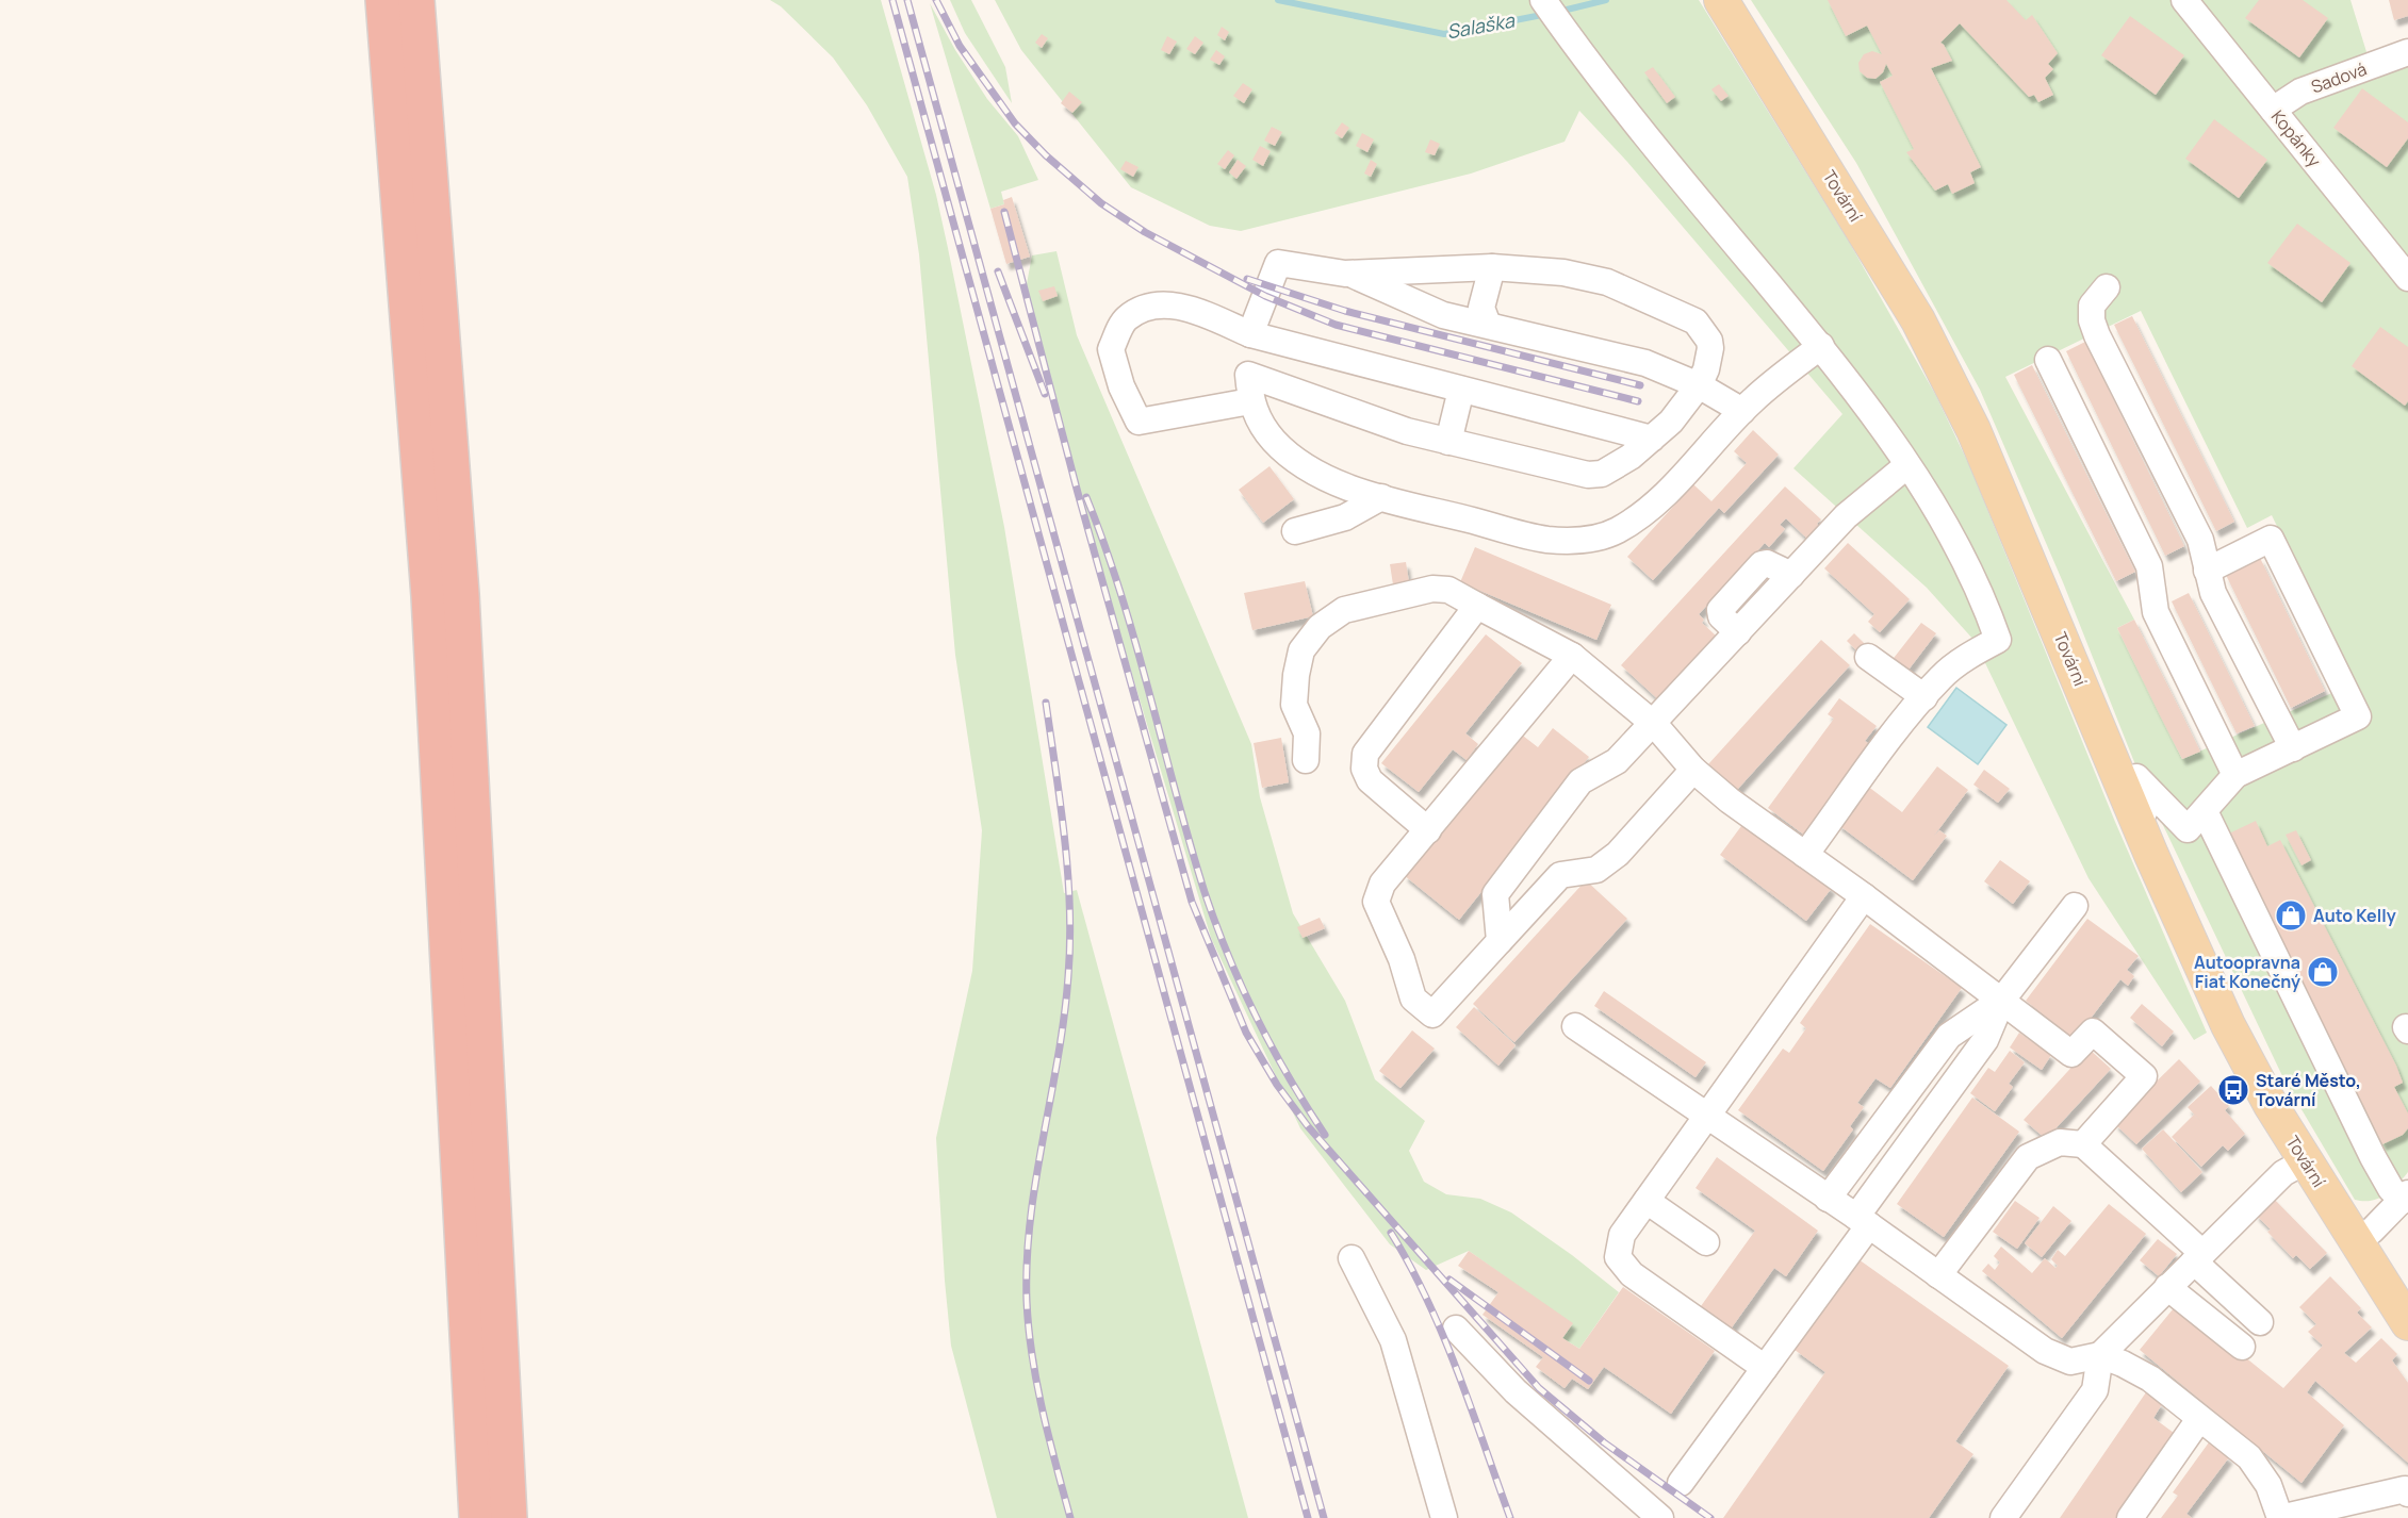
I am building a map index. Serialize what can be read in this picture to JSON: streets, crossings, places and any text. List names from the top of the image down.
{
  "streets": {
    "main road": ["Tovární"],
    "street": ["Sadová", "Kopánky"]
  },
  "crossings": [
    ["Sadová", "Kopánky"]
  ],
  "water": ["Salaška"],
  "places": {
    "shop": ["Auto Kelly", "Autoopravna Fiat Konečný"],
    "bus stop": ["Staré Město, Tovární"]
  }
}
